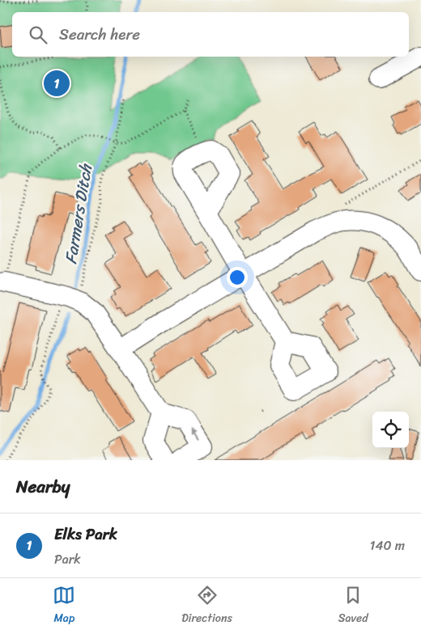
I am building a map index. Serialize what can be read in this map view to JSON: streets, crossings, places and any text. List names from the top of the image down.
{
  "water": ["Farmers Ditch"],
  "page": {
    "search": "Search here",
    "pins": "1",
    "heading": "Nearby",
    "list": [
      {
        "mark": "1",
        "name": "Elks Park",
        "note": "Park",
        "value": "140 m"
      }
    ],
    "nav": ["Map", "Directions", "Saved"]
  }
}
